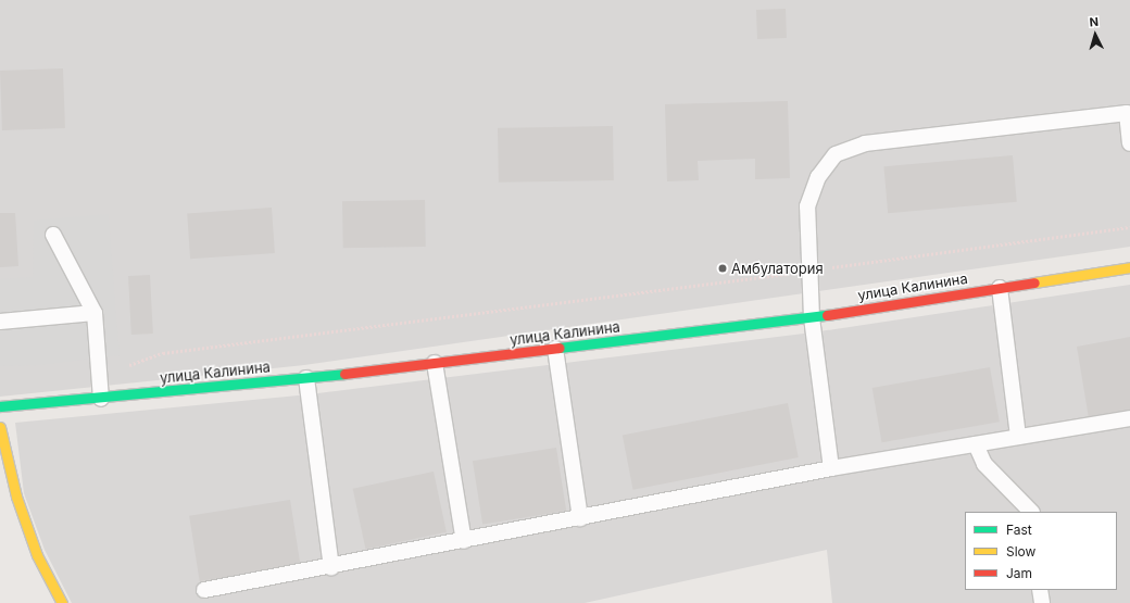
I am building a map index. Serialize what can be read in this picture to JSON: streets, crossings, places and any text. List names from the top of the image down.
{
  "streets": {
    "main road": ["улица Калинина"]
  },
  "places": ["Амбулатория"],
  "legend": ["Fast", "Slow", "Jam"],
  "north": "top"
}
